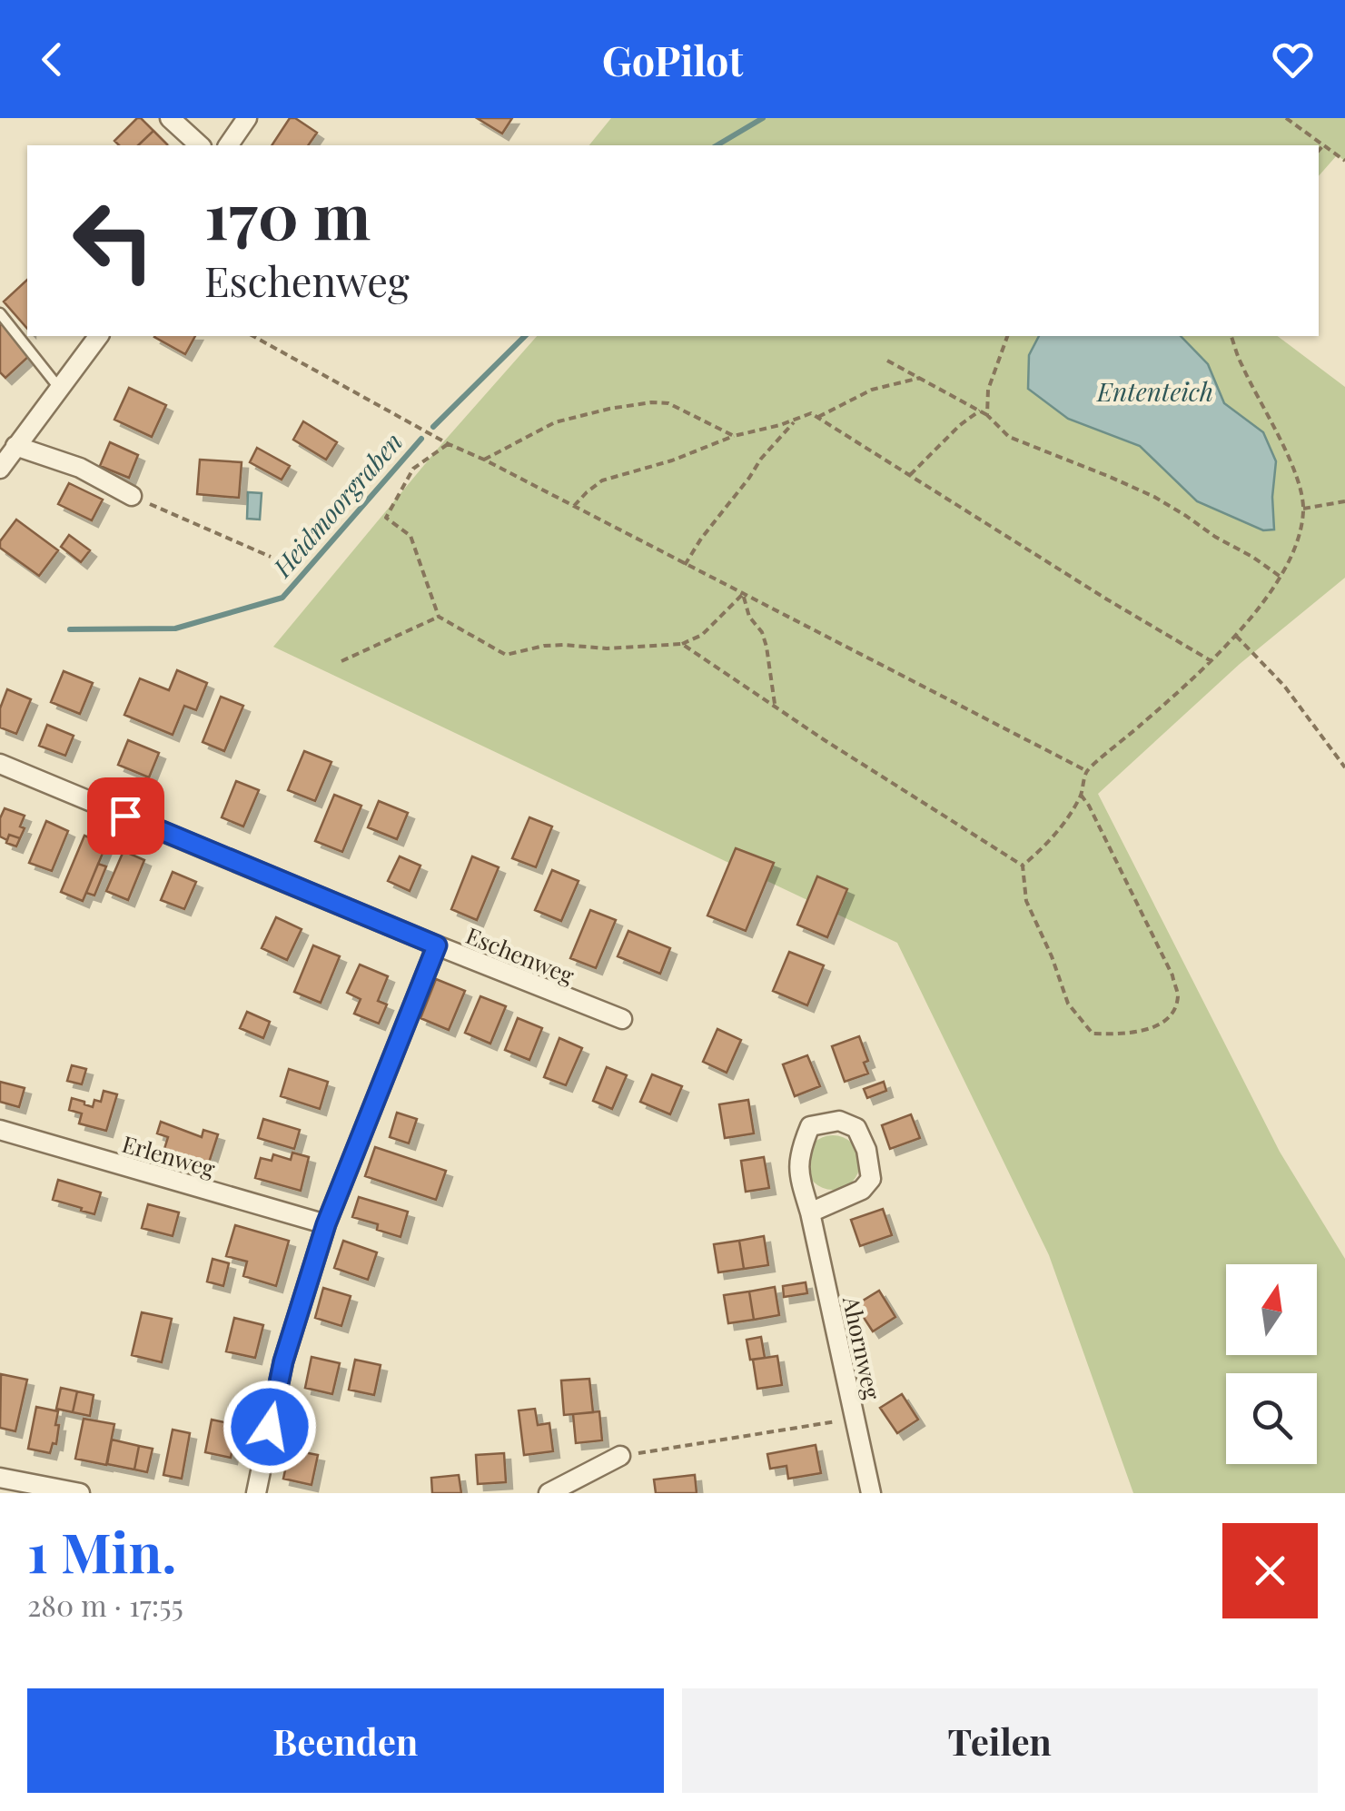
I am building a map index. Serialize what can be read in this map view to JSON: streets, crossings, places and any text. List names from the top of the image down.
{
  "streets": {
    "street": ["Eschenweg", "Erlenweg", "Ahornweg"]
  },
  "water": ["Ententeich", "Heidmoorgraben"],
  "north": "top",
  "page": {
    "header": "GoPilot",
    "turn": ["170 m", "Eschenweg"],
    "heading": ["1 Min.", "280 m · 17:55"],
    "buttons": ["Beenden", "Teilen"]
  }
}
